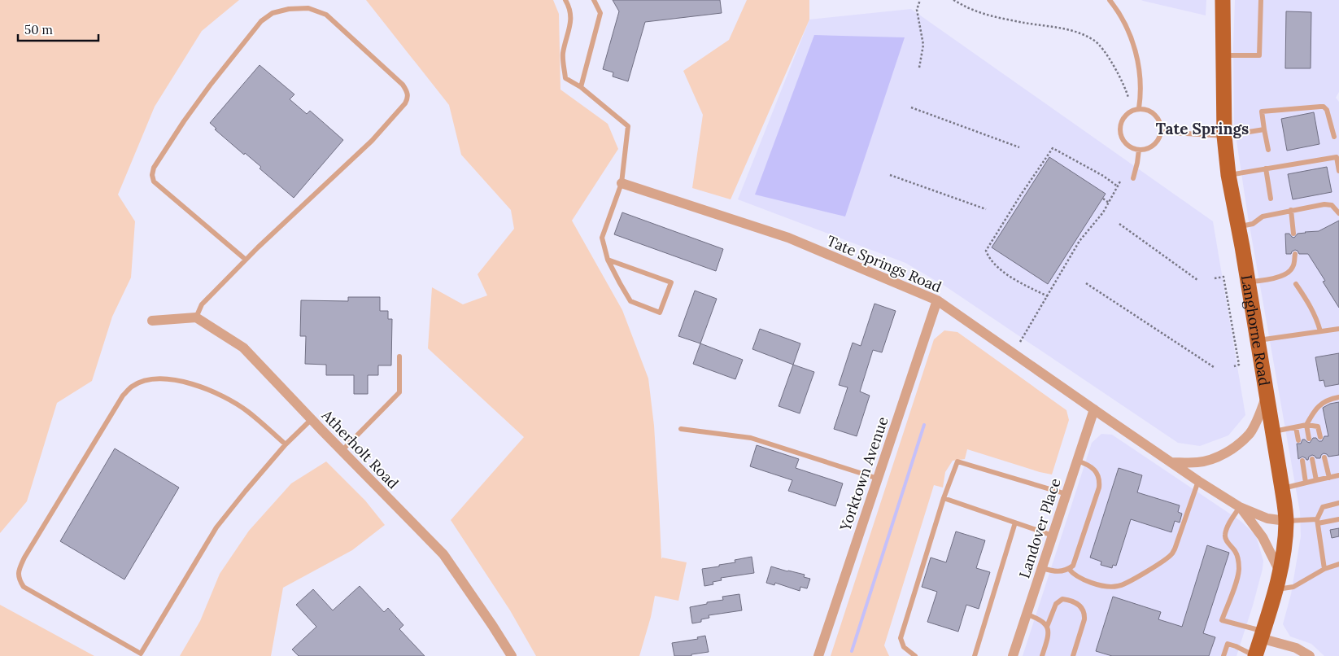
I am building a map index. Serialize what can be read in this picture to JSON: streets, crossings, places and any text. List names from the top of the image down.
{
  "streets": {
    "main road": ["Langhorne Road"],
    "street": [
      "Tate Springs Road",
      "Atherholt Road",
      "Yorktown Avenue",
      "Landover Place"
    ]
  },
  "crossings": [
    ["Tate Springs Road", "Langhorne Road"],
    ["Tate Springs Road", "Yorktown Avenue"],
    ["Tate Springs Road", "Landover Place"]
  ],
  "districts": ["Tate Springs"],
  "scale_bar": "50 m"
}
